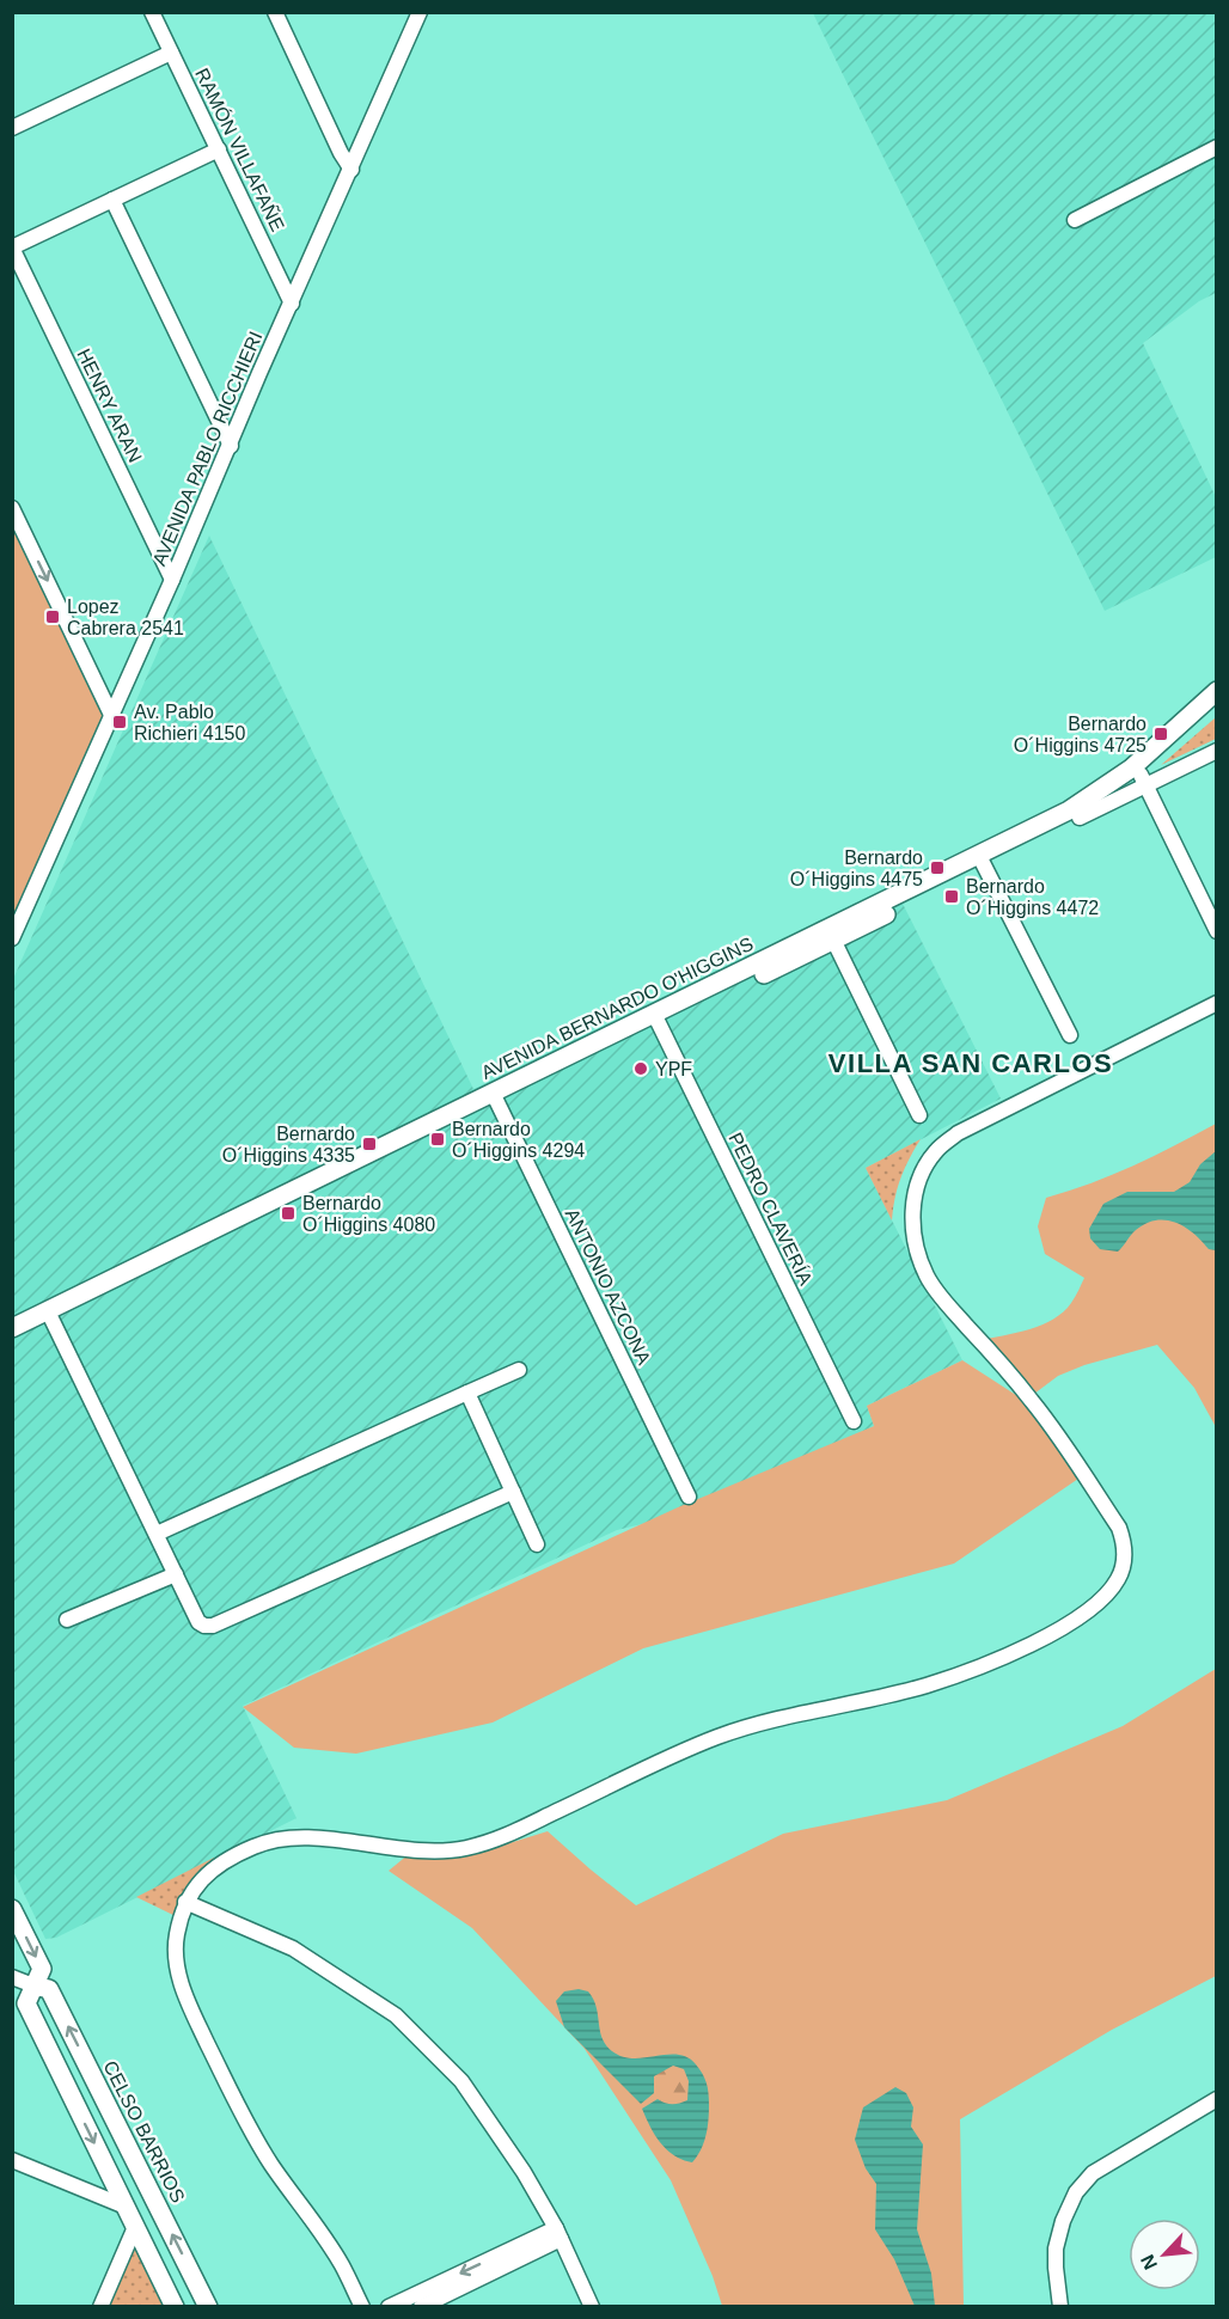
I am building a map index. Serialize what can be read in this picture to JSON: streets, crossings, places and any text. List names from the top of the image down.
{
  "streets": {
    "main road": ["AVENIDA BERNARDO O'HIGGINS", "CELSO BARRIOS"],
    "street": [
      "RAMÓN VILLAFAÑE",
      "HENRY ARAN",
      "AVENIDA PABLO RICCHIERI",
      "PEDRO CLAVERÍA",
      "ANTONIO AZCONA"
    ]
  },
  "crossings": [
    ["RAMÓN VILLAFAÑE", "AVENIDA PABLO RICCHIERI"],
    ["HENRY ARAN", "AVENIDA PABLO RICCHIERI"],
    ["AVENIDA BERNARDO O'HIGGINS", "PEDRO CLAVERÍA"],
    ["AVENIDA BERNARDO O'HIGGINS", "ANTONIO AZCONA"]
  ],
  "districts": ["VILLA SAN CARLOS"],
  "places": {
    "transit": [
      "Lopez Cabrera 2541",
      "Av. Pablo Richieri 4150",
      "Bernardo O´Higgins 4725",
      "Bernardo O´Higgins 4475",
      "Bernardo O´Higgins 4472",
      "Bernardo O´Higgins 4294",
      "Bernardo O´Higgins 4335",
      "Bernardo O´Higgins 4080"
    ],
    "other": ["YPF"]
  },
  "north": "bottom left"
}
